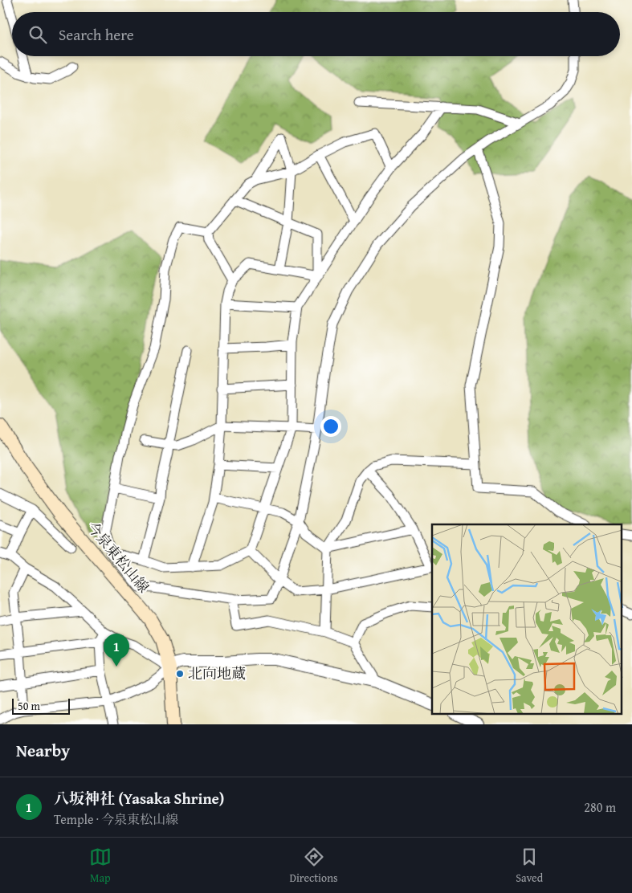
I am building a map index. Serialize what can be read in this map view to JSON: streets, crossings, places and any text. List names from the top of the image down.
{
  "streets": {
    "main road": ["今泉東松山線"]
  },
  "places": ["北向地蔵"],
  "scale_bar": "50 m",
  "page": {
    "search": "Search here",
    "pins": "1",
    "scale": "50 m",
    "heading": "Nearby",
    "list": [
      {
        "mark": "1",
        "name": "八坂神社 (Yasaka Shrine)",
        "note": "Temple · 今泉東松山線",
        "value": "280 m"
      }
    ],
    "nav": ["Map", "Directions", "Saved"]
  }
}
